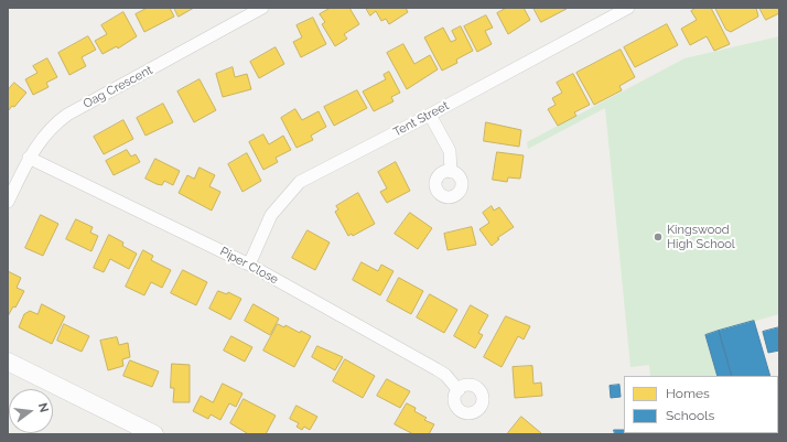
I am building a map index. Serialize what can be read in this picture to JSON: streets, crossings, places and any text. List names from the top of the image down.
{
  "streets": {
    "street": ["Oag Crescent", "Tent Street", "Piper Close"]
  },
  "crossings": [
    ["Oag Crescent", "Piper Close"],
    ["Tent Street", "Piper Close"]
  ],
  "places": ["Kingswood High School"],
  "legend": ["Homes", "Schools"],
  "north": "right"
}
